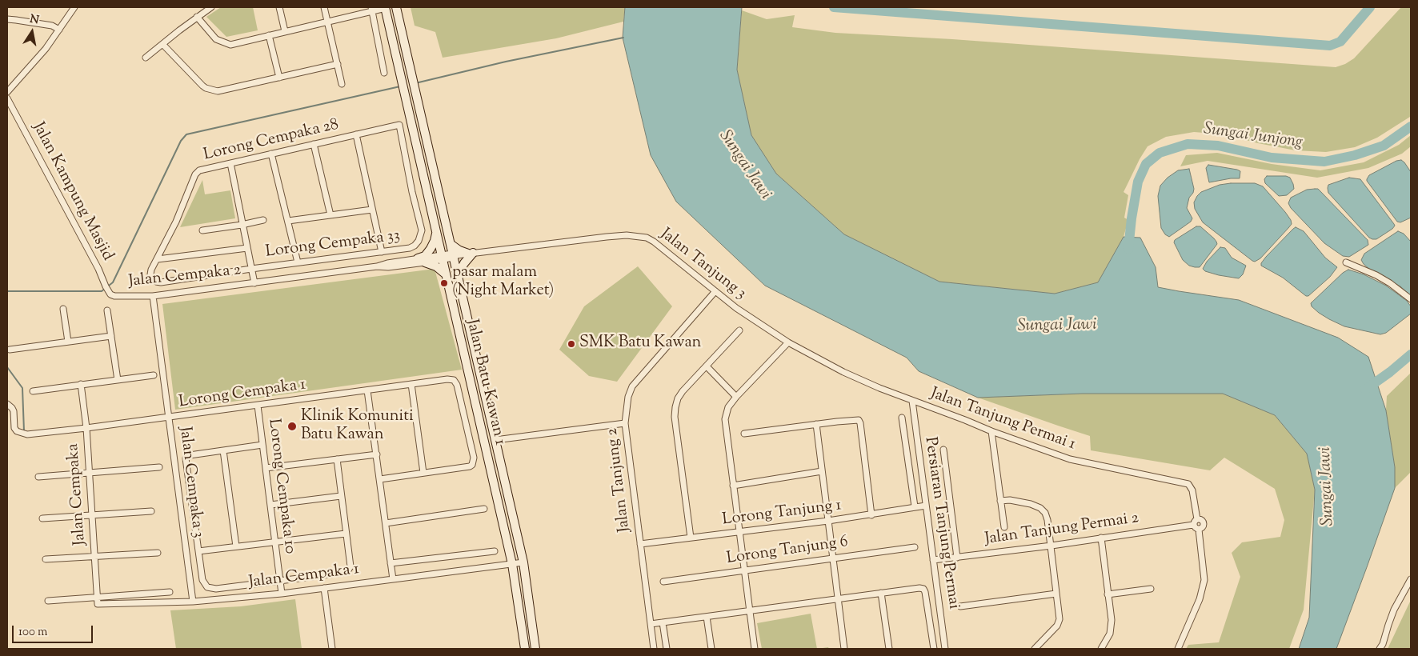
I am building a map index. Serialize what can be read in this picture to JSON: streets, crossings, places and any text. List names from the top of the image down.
{
  "streets": {
    "street": [
      "Lorong Cempaka 28",
      "Jalan Kampung Masjid",
      "Lorong Cempaka 33",
      "Jalan Tanjung 3",
      "Jalan Cempaka 2",
      "Jalan Batu Kawan 1",
      "Lorong Cempaka 1",
      "Jalan Tanjung Permai 1",
      "Jalan Tanjung 2",
      "Jalan Cempaka 3",
      "Lorong Cempaka 10",
      "Jalan Cempaka",
      "Lorong Tanjung 1",
      "Persiaran Tanjung Permai",
      "Jalan Tanjung Permai 2",
      "Lorong Tanjung 6",
      "Jalan Cempaka 1"
    ]
  },
  "crossings": [
    ["Lorong Cempaka 28", "Lorong Cempaka 33"],
    ["Jalan Kampung Masjid", "Jalan Cempaka 2"],
    ["Jalan Tanjung 3", "Jalan Cempaka 2"],
    ["Jalan Tanjung 3", "Jalan Batu Kawan 1"],
    ["Jalan Tanjung 3", "Jalan Tanjung Permai 1"],
    ["Jalan Tanjung 3", "Jalan Tanjung 2"],
    ["Jalan Tanjung 3", "Persiaran Tanjung Permai"],
    ["Jalan Cempaka 2", "Jalan Batu Kawan 1"],
    ["Jalan Cempaka 2", "Jalan Cempaka 3"],
    ["Jalan Batu Kawan 1", "Lorong Cempaka 1"],
    ["Jalan Batu Kawan 1", "Jalan Cempaka 1"],
    ["Lorong Cempaka 1", "Jalan Cempaka 3"],
    ["Lorong Cempaka 1", "Lorong Cempaka 10"],
    ["Lorong Cempaka 1", "Jalan Cempaka"],
    ["Jalan Tanjung Permai 1", "Persiaran Tanjung Permai"],
    ["Jalan Tanjung Permai 1", "Jalan Tanjung Permai 2"],
    ["Jalan Tanjung 2", "Lorong Tanjung 1"],
    ["Jalan Cempaka 3", "Jalan Cempaka 1"],
    ["Lorong Cempaka 10", "Jalan Cempaka 1"],
    ["Jalan Cempaka", "Jalan Cempaka 1"],
    ["Lorong Tanjung 1", "Persiaran Tanjung Permai"],
    ["Persiaran Tanjung Permai", "Jalan Tanjung Permai 2"]
  ],
  "water": ["Sungai Junjong", "Sungai Jawi"],
  "places": ["pasar malam (Night Market)", "SMK Batu Kawan", "Klinik Komuniti Batu Kawan"],
  "scale_bar": "100 m",
  "north": "top"
}
